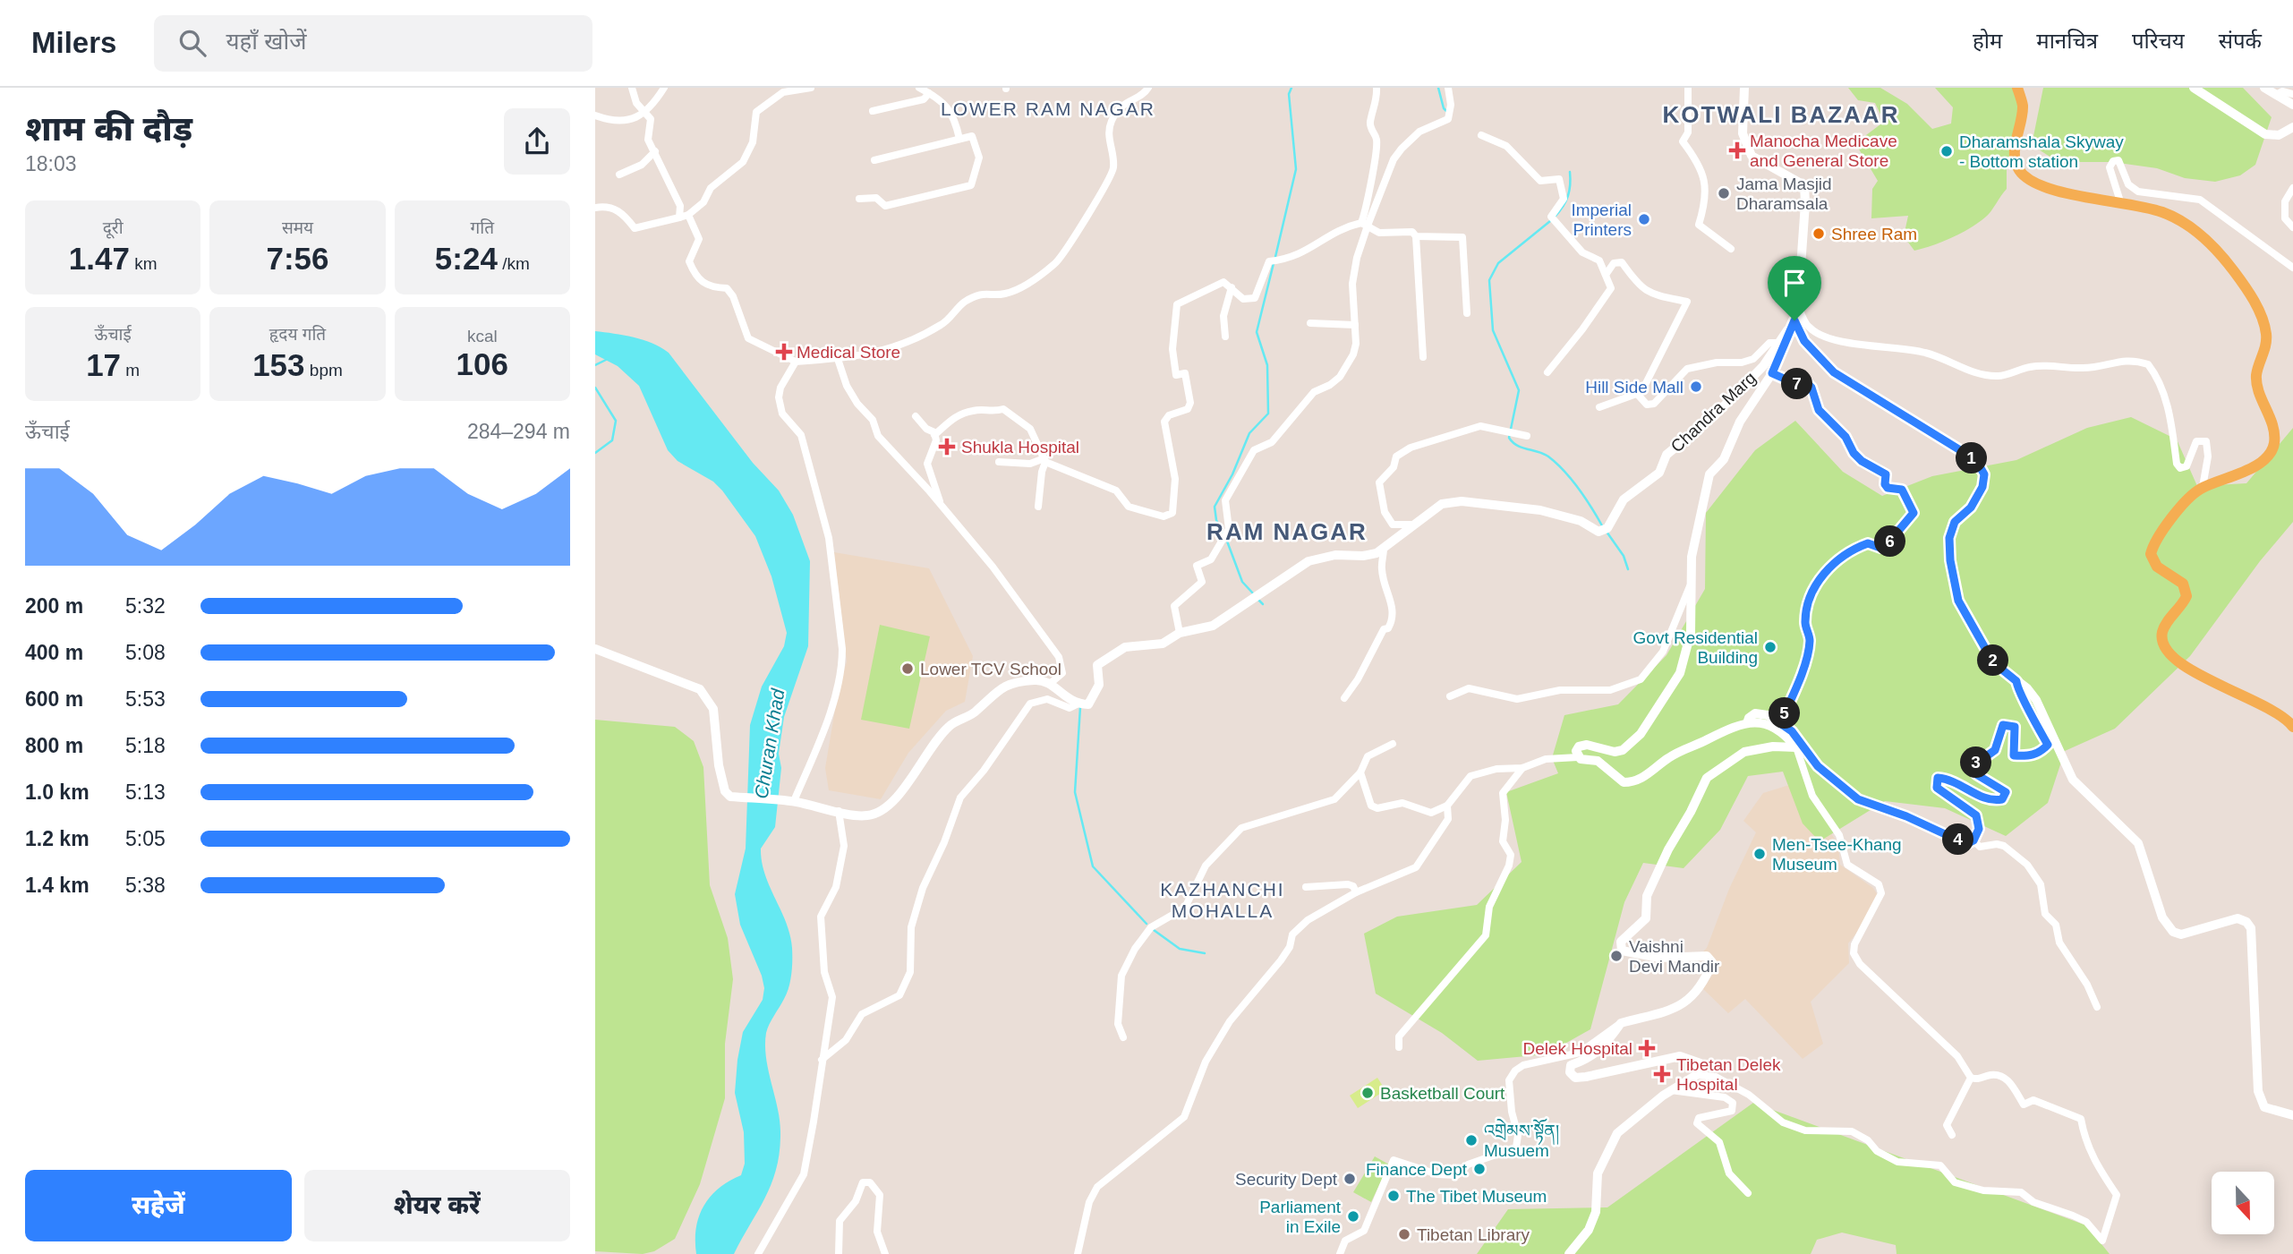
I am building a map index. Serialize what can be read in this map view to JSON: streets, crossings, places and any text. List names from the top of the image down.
{
  "streets": {
    "street": ["Chandra Marg"]
  },
  "districts": [
    "LOWER RAM NAGAR",
    "KOTWALI BAZAAR",
    "RAM NAGAR",
    "KAZHANCHI MOHALLA"
  ],
  "water": ["Churan Khad"],
  "places": {
    "health": [
      "Manocha Medicave and General Store",
      "Medical Store",
      "Shukla Hospital",
      "Delek Hospital",
      "Tibetan Delek Hospital"
    ],
    "other": [
      "Dharamshala Skyway - Bottom station",
      "Jama Masjid Dharamsala",
      "Imperial Printers",
      "Shree Ram",
      "Hill Side Mall",
      "Govt Residential Building",
      "Lower TCV School",
      "Men-Tsee-Khang Museum",
      "Vaishni Devi Mandir",
      "Basketball Court",
      "འགྲེམས་སྟོན། Musuem",
      "Finance Dept",
      "Security Dept",
      "The Tibet Museum",
      "Parliament in Exile",
      "Tibetan Library"
    ]
  },
  "north": "bottom",
  "page": {
    "header": "Milers",
    "search": "यहाँ खोजें",
    "nav": [
      "होम",
      "मानचित्र",
      "परिचय",
      "संपर्क"
    ],
    "heading": ["शाम की दौड़", "18:03"],
    "stats": [
      ["दूरी", "1.47 km"],
      ["समय", "7:56"],
      ["गति", "5:24 /km"],
      ["ऊँचाई", "17 m"],
      ["हृदय गति", "153 bpm"],
      ["kcal", "106"]
    ],
    "pins": [
      "7",
      "1",
      "6",
      "2",
      "5",
      "3",
      "4"
    ],
    "chart": ["ऊँचाई", "284–294 m"],
    "list": [
      {
        "name": "200 m",
        "note": "5:32"
      },
      {
        "name": "400 m",
        "note": "5:08"
      },
      {
        "name": "600 m",
        "note": "5:53"
      },
      {
        "name": "800 m",
        "note": "5:18"
      },
      {
        "name": "1.0 km",
        "note": "5:13"
      },
      {
        "name": "1.2 km",
        "note": "5:05"
      },
      {
        "name": "1.4 km",
        "note": "5:38"
      }
    ],
    "buttons": ["सहेजें", "शेयर करें"]
  }
}
